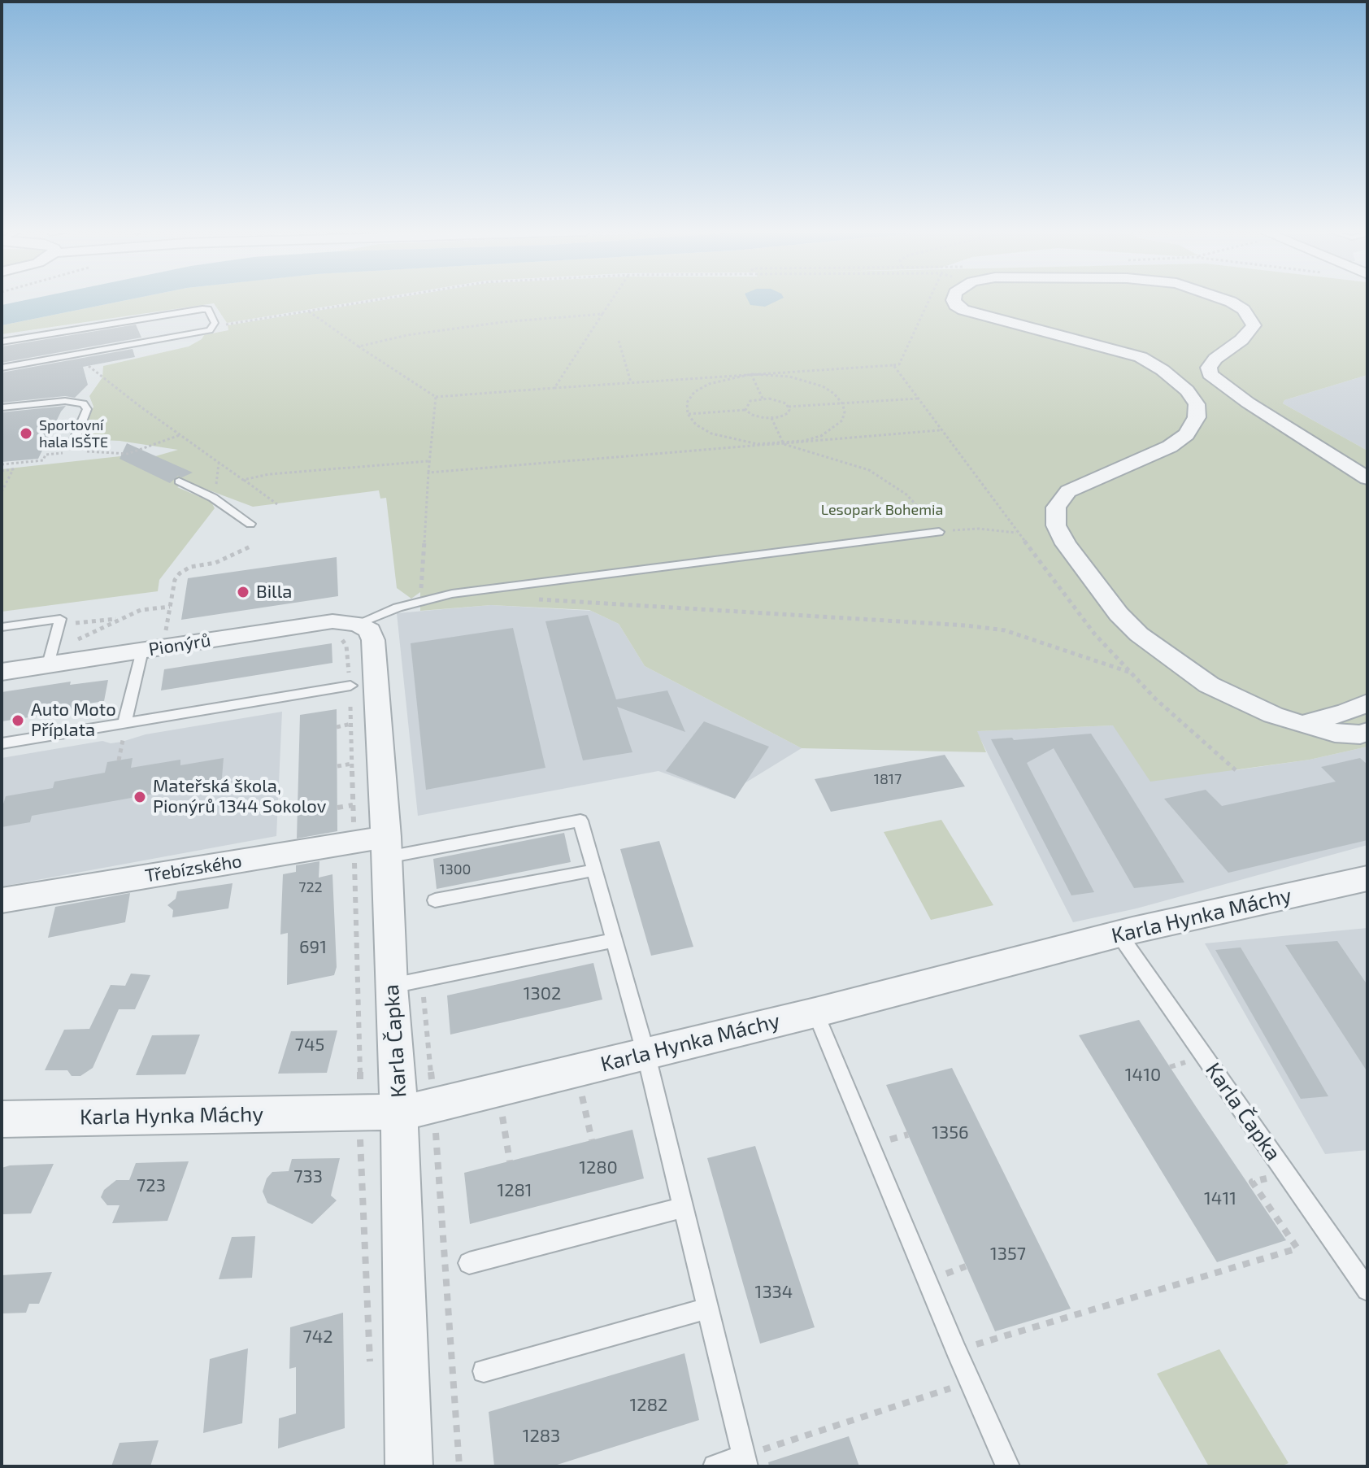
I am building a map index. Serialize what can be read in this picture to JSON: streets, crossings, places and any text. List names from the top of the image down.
{
  "streets": {
    "street": [
      "Pionýrů",
      "Třebízského",
      "Karla Hynka Máchy",
      "Karla Čapka"
    ]
  },
  "crossings": [
    ["Pionýrů", "Karla Čapka"],
    ["Třebízského", "Karla Čapka"],
    ["Karla Hynka Máchy", "Karla Čapka"]
  ],
  "parks": ["Lesopark Bohemia"],
  "places": [
    "Sportovní hala ISŠTE",
    "Billa",
    "Auto Moto Příplata",
    "Mateřská škola, Pionýrů 1344 Sokolov"
  ],
  "house_numbers": [
    "1817",
    "1300",
    "722",
    "691",
    "1302",
    "745",
    "1410",
    "1356",
    "1280",
    "733",
    "723",
    "1281",
    "1411",
    "1357",
    "1334",
    "742",
    "1282",
    "1283"
  ]
}
